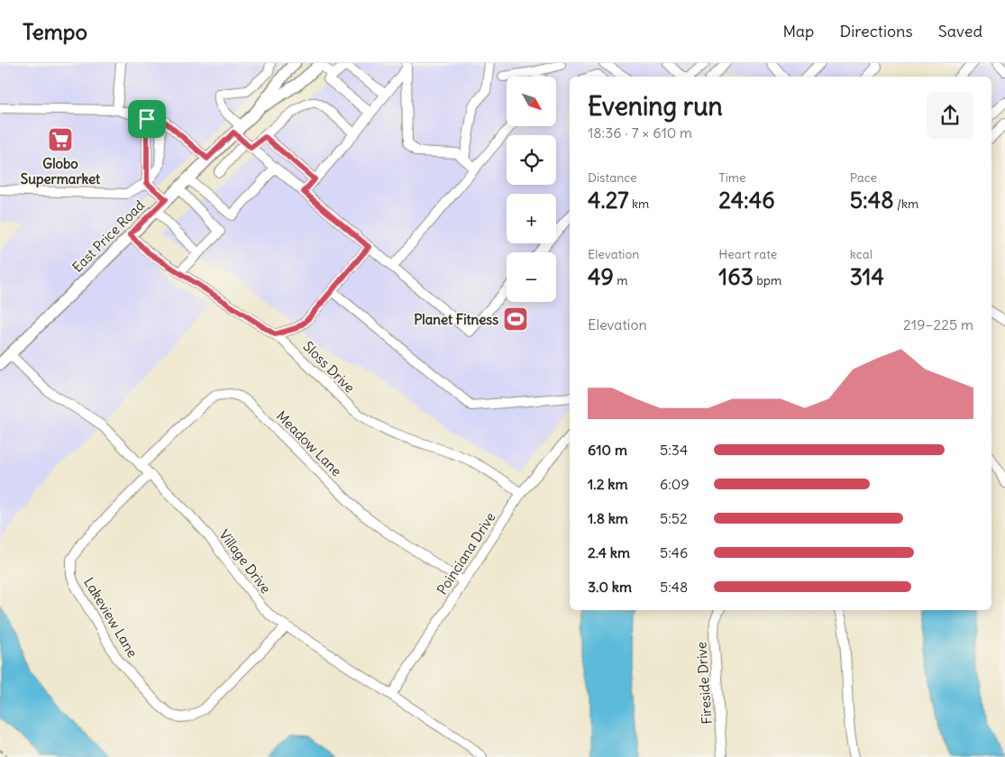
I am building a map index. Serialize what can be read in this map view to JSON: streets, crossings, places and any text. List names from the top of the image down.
{
  "streets": {
    "main road": ["East Price Road"],
    "street": [
      "Sloss Drive",
      "Meadow Lane",
      "Poinciana Drive",
      "Village Drive",
      "Lakeview Lane",
      "Fireside Drive"
    ]
  },
  "crossings": [
    ["East Price Road", "Sloss Drive"],
    ["East Price Road", "Village Drive"],
    ["Sloss Drive", "Poinciana Drive"],
    ["Meadow Lane", "Poinciana Drive"],
    ["Meadow Lane", "Village Drive"],
    ["Poinciana Drive", "Village Drive"],
    ["Village Drive", "Lakeview Lane"]
  ],
  "places": {
    "supermarket": ["Globo Supermarket"],
    "sports": ["Planet Fitness"]
  },
  "north": "bottom right",
  "page": {
    "header": "Tempo",
    "nav": ["Map", "Directions", "Saved"],
    "map_buttons": ["+", "−"],
    "heading": ["Evening run", "18:36 · 7 × 610 m"],
    "stats": [
      ["Distance", "4.27 km"],
      ["Time", "24:46"],
      ["Pace", "5:48 /km"],
      ["Elevation", "49 m"],
      ["Heart rate", "163 bpm"],
      ["kcal", "314"]
    ],
    "chart": ["Elevation", "219–225 m"],
    "list": [
      {
        "name": "610 m",
        "note": "5:34"
      },
      {
        "name": "1.2 km",
        "note": "6:09"
      },
      {
        "name": "1.8 km",
        "note": "5:52"
      },
      {
        "name": "2.4 km",
        "note": "5:46"
      },
      {
        "name": "3.0 km",
        "note": "5:48"
      }
    ]
  }
}
